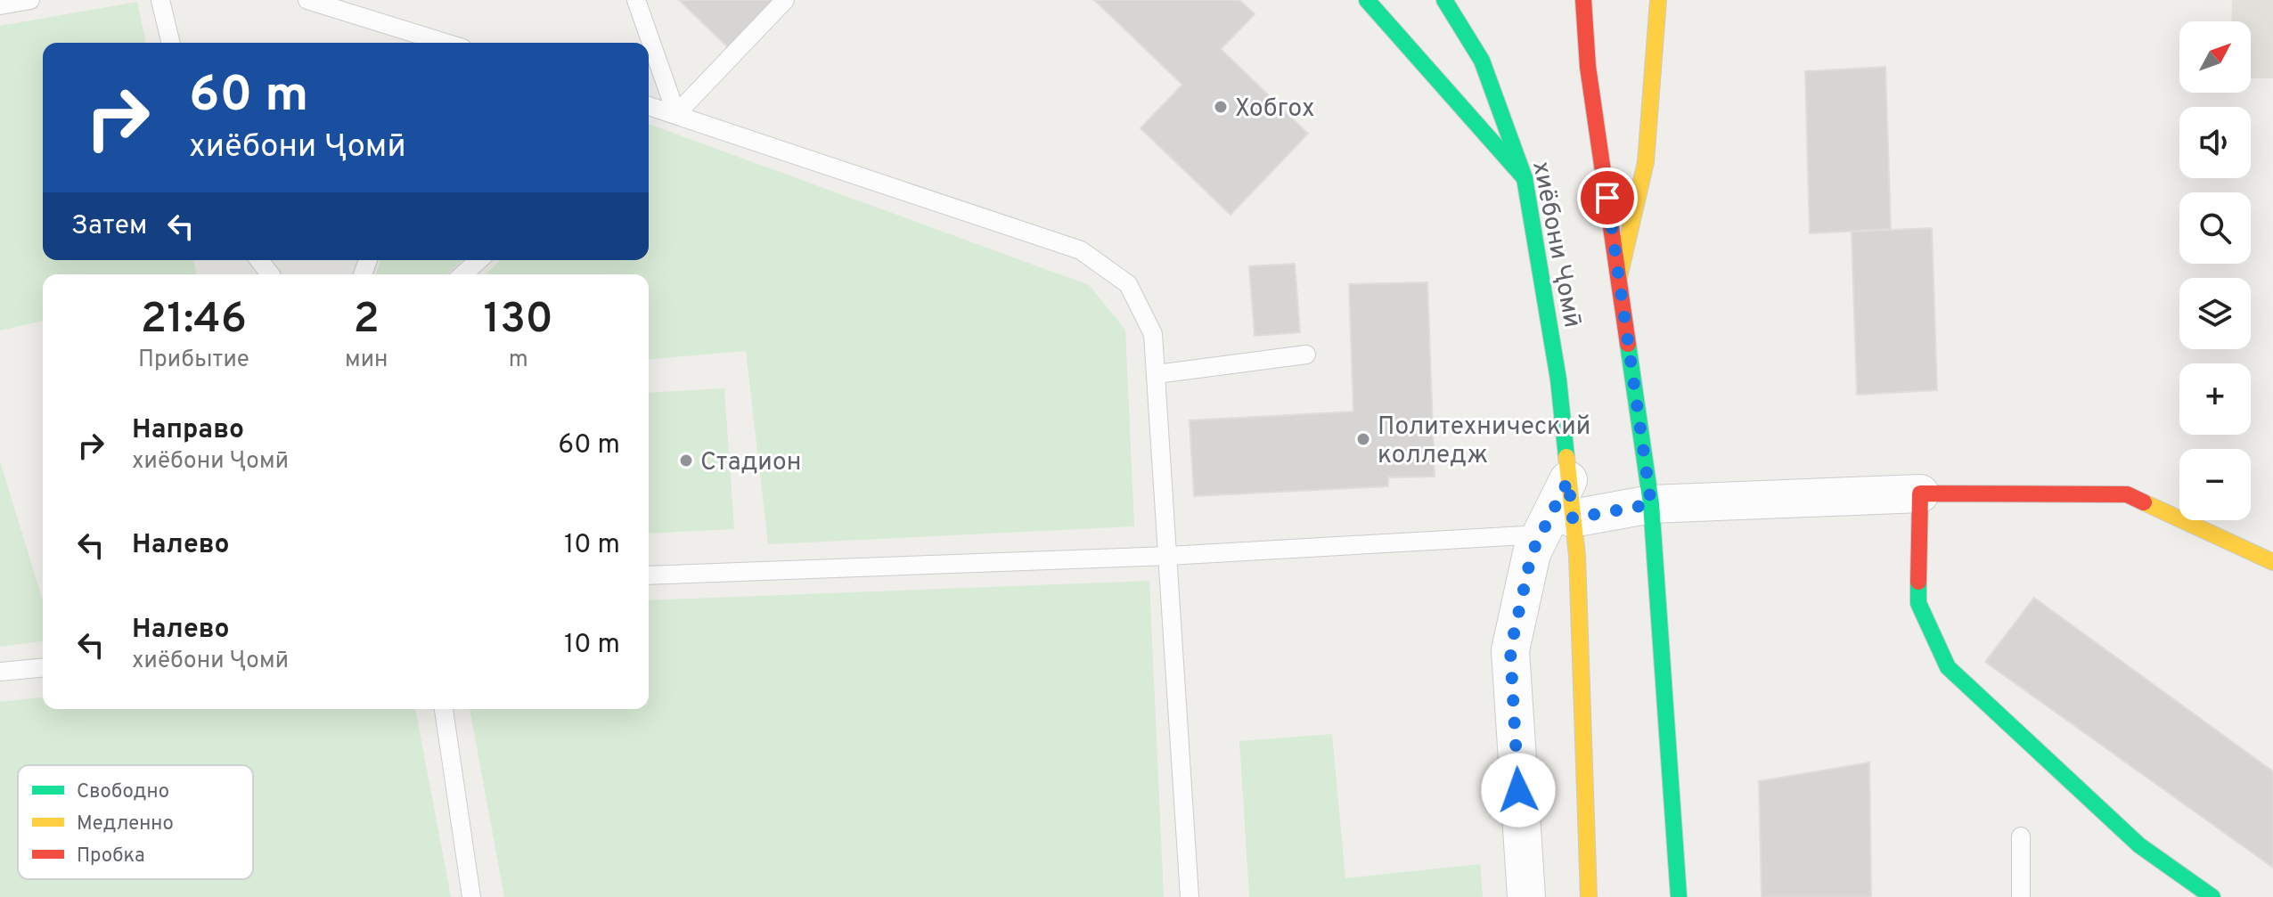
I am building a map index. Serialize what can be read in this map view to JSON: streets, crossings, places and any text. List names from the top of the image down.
{
  "streets": {
    "main road": ["хиёбони Ҷомӣ"]
  },
  "places": ["Хобгох", "Политехнический колледж", "Стадион"],
  "legend": ["Свободно", "Медленно", "Пробка"],
  "north": "top right",
  "page": {
    "map_buttons": ["+", "−"],
    "turn": ["60 m", "хиёбони Ҷомӣ"],
    "then": "Затем",
    "eta": [
      "21:46",
      "Прибытие",
      "2",
      "мин",
      "130",
      "m"
    ],
    "list": [
      {
        "name": "Направо",
        "note": "хиёбони Ҷомӣ",
        "value": "60 m"
      },
      {
        "name": "Налево",
        "value": "10 m"
      },
      {
        "name": "Налево",
        "note": "хиёбони Ҷомӣ",
        "value": "10 m"
      }
    ]
  }
}
